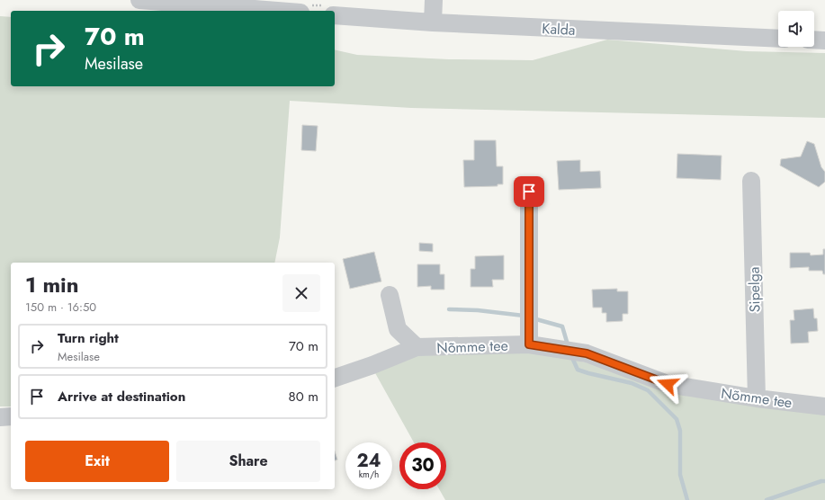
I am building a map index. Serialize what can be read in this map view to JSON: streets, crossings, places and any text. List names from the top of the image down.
{
  "streets": {
    "street": ["Kalda", "Sipelga", "Nõmme tee"]
  },
  "crossings": [
    ["Sipelga", "Nõmme tee"]
  ],
  "page": {
    "turn": ["70 m", "Mesilase"],
    "heading": ["1 min", "150 m · 16:50"],
    "list": [
      {
        "name": "Turn right",
        "note": "Mesilase",
        "value": "70 m"
      },
      {
        "name": "Arrive at destination",
        "value": "80 m"
      }
    ],
    "buttons": ["Exit", "Share"],
    "speed": "24 km/h",
    "limit": "30"
  }
}
